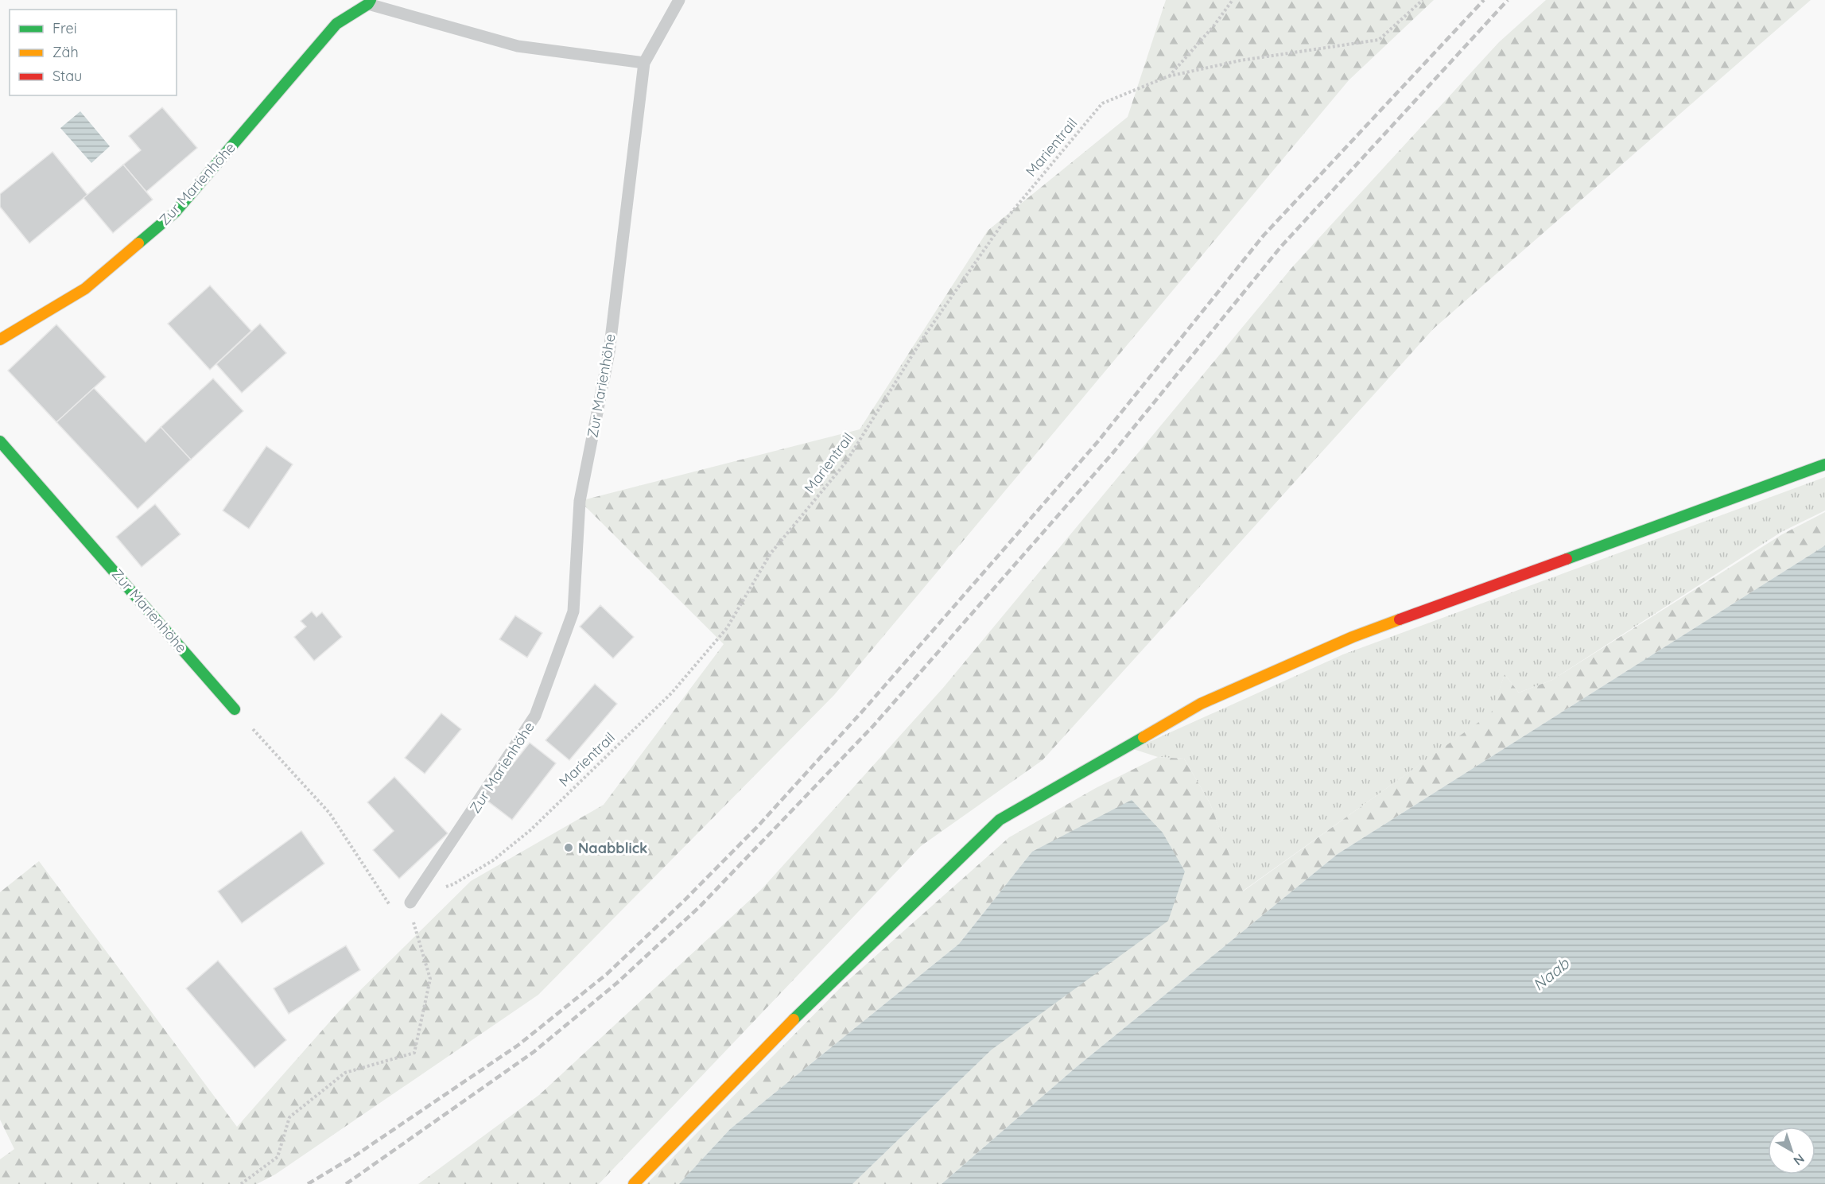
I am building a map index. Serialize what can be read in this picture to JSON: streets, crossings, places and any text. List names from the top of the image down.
{
  "streets": {
    "street": ["Zur Marienhöhe"],
    "path": ["Marientrail"]
  },
  "crossings": [
    ["Marientrail", "Zur Marienhöhe"]
  ],
  "water": ["Naab"],
  "places": ["Naabblick"],
  "legend": ["Frei", "Zäh", "Stau"],
  "north": "bottom right"
}
